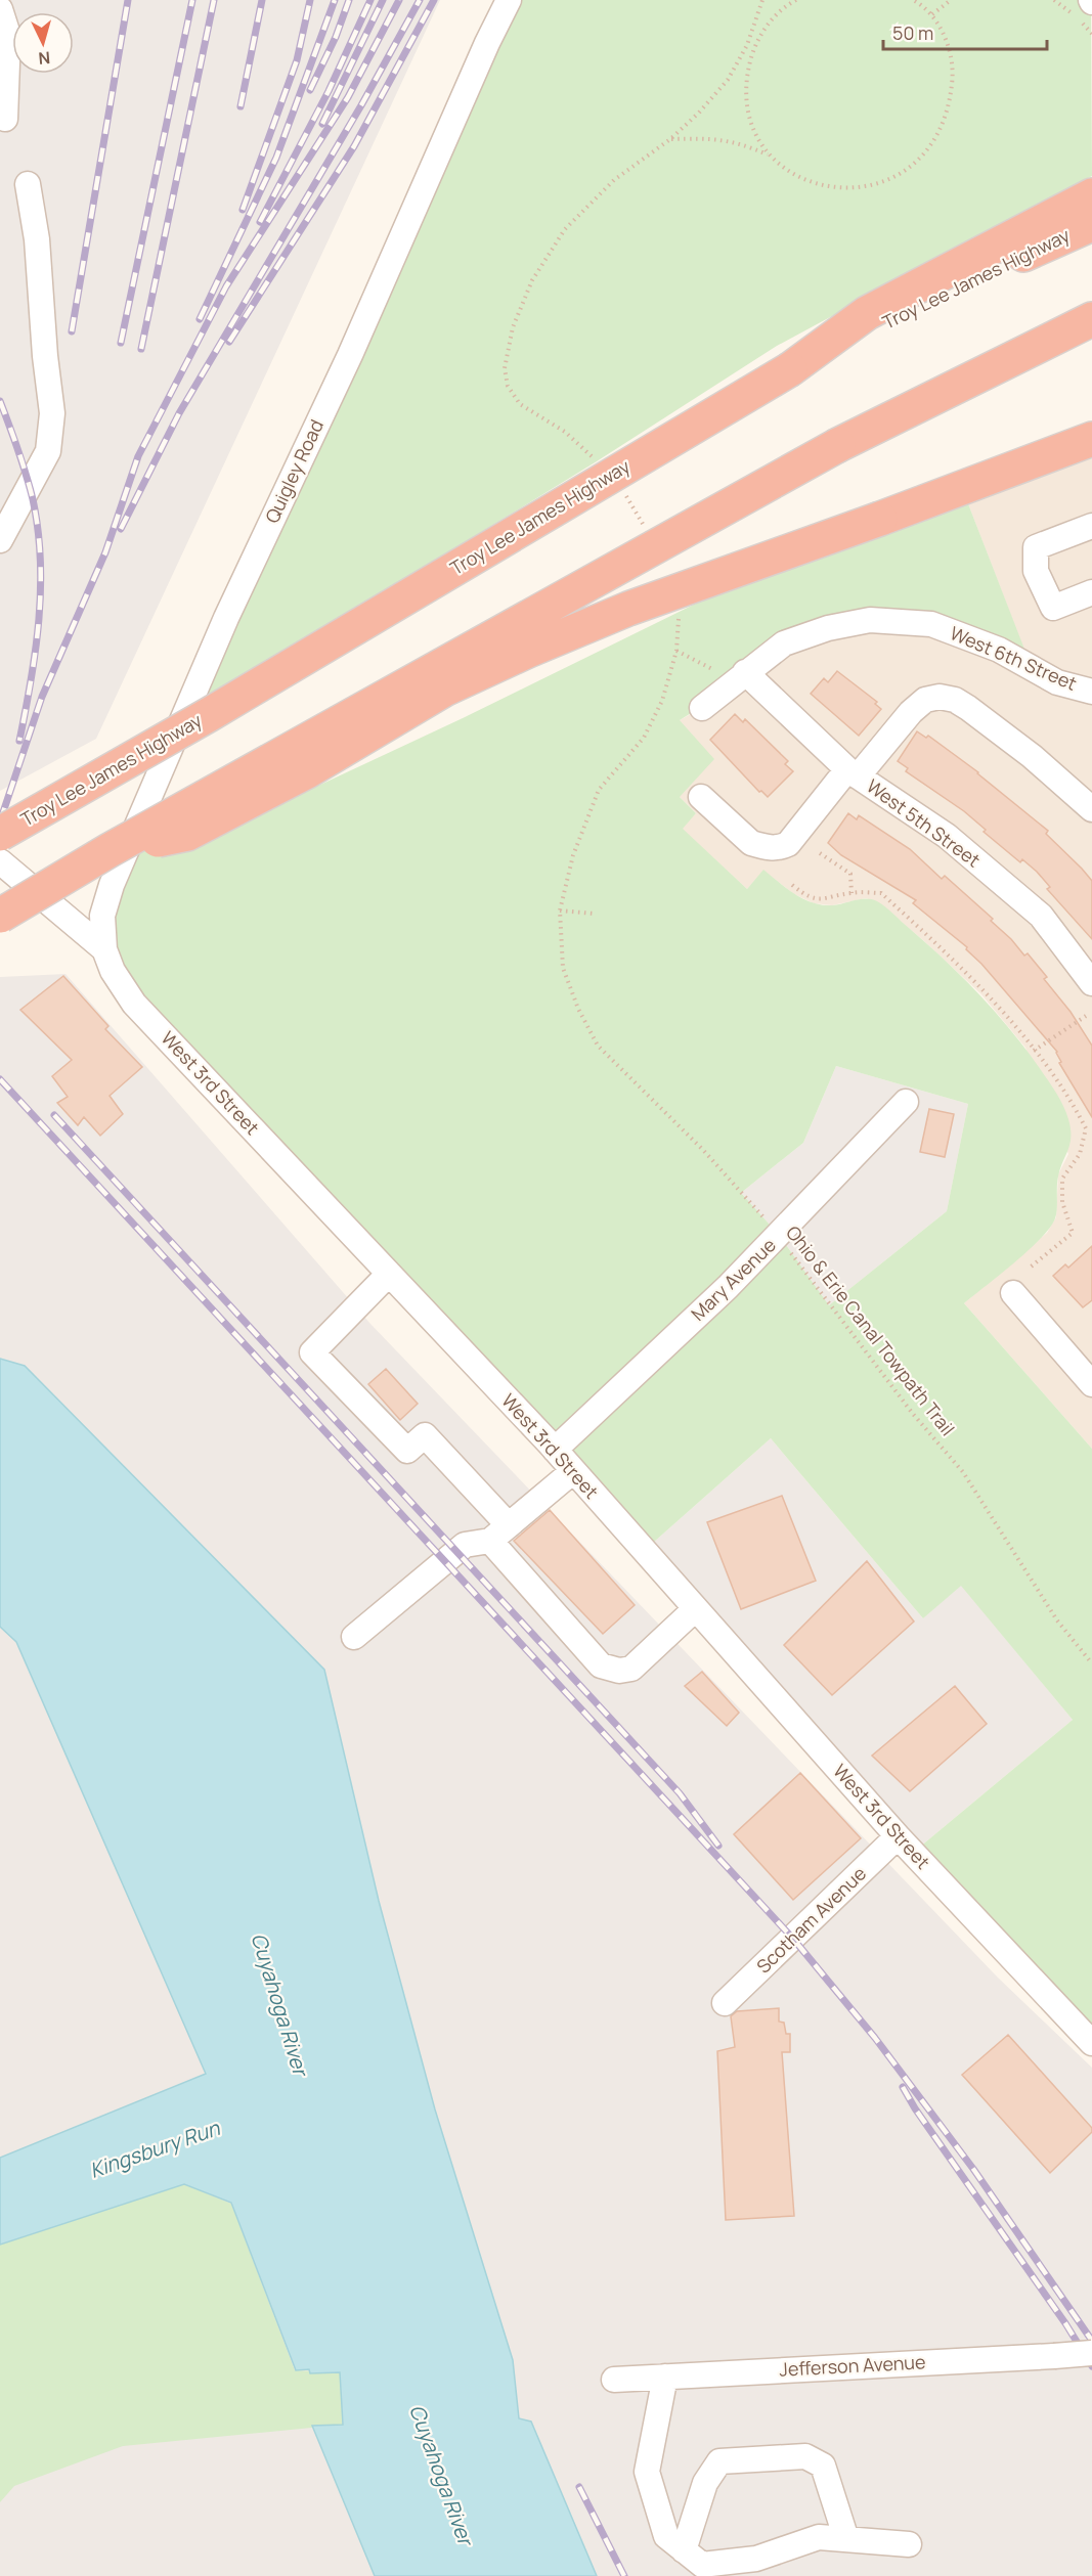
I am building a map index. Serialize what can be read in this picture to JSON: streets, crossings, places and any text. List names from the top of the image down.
{
  "streets": {
    "highway": ["Troy Lee James Highway"],
    "street": [
      "Quigley Road",
      "West 6th Street",
      "West 5th Street",
      "West 3rd Street",
      "Mary Avenue",
      "Scotham Avenue",
      "Jefferson Avenue"
    ],
    "path": ["Ohio & Erie Canal Towpath Trail"]
  },
  "crossings": [
    ["Quigley Road", "West 3rd Street"],
    ["West 6th Street", "West 5th Street"],
    ["West 3rd Street", "Mary Avenue"],
    ["West 3rd Street", "Scotham Avenue"],
    ["Mary Avenue", "Ohio & Erie Canal Towpath Trail"]
  ],
  "water": ["Cuyahoga River", "Kingsbury Run"],
  "scale_bar": "50 m",
  "north": "bottom"
}
